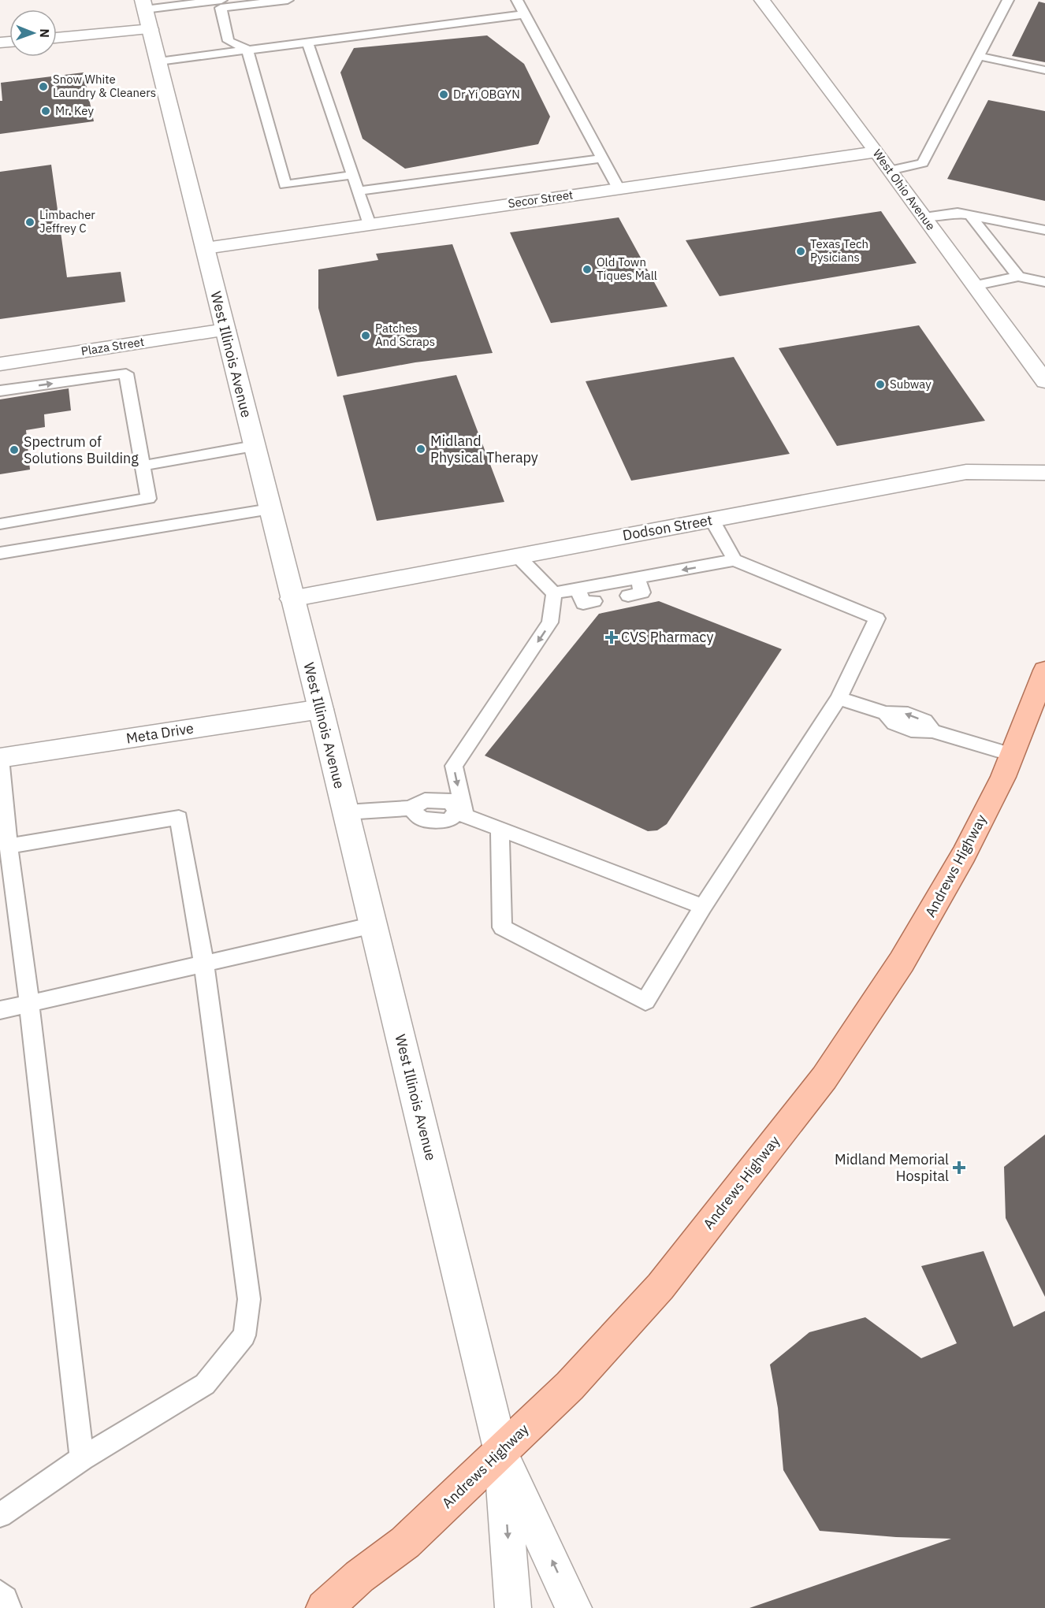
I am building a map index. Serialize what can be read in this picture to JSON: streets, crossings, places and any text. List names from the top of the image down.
{
  "streets": {
    "main road": ["Andrews Highway"],
    "street": [
      "West Ohio Avenue",
      "Secor Street",
      "Plaza Street",
      "West Illinois Avenue",
      "Dodson Street",
      "Meta Drive"
    ]
  },
  "crossings": [
    ["West Ohio Avenue", "Secor Street"],
    ["Secor Street", "West Illinois Avenue"],
    ["Plaza Street", "West Illinois Avenue"],
    ["West Illinois Avenue", "Dodson Street"],
    ["West Illinois Avenue", "Meta Drive"],
    ["West Illinois Avenue", "Andrews Highway"]
  ],
  "places": {
    "other": [
      "Snow White Laundry & Cleaners",
      "Dr Yi OBGYN",
      "Mr. Key",
      "Limbacher Jeffrey C",
      "Texas Tech Pysicians",
      "Old Town Tiques Mall",
      "Patches And Scraps",
      "Subway",
      "Midland Physical Therapy",
      "Spectrum of Solutions Building"
    ],
    "health": ["CVS Pharmacy", "Midland Memorial Hospital"]
  },
  "north": "right"
}
